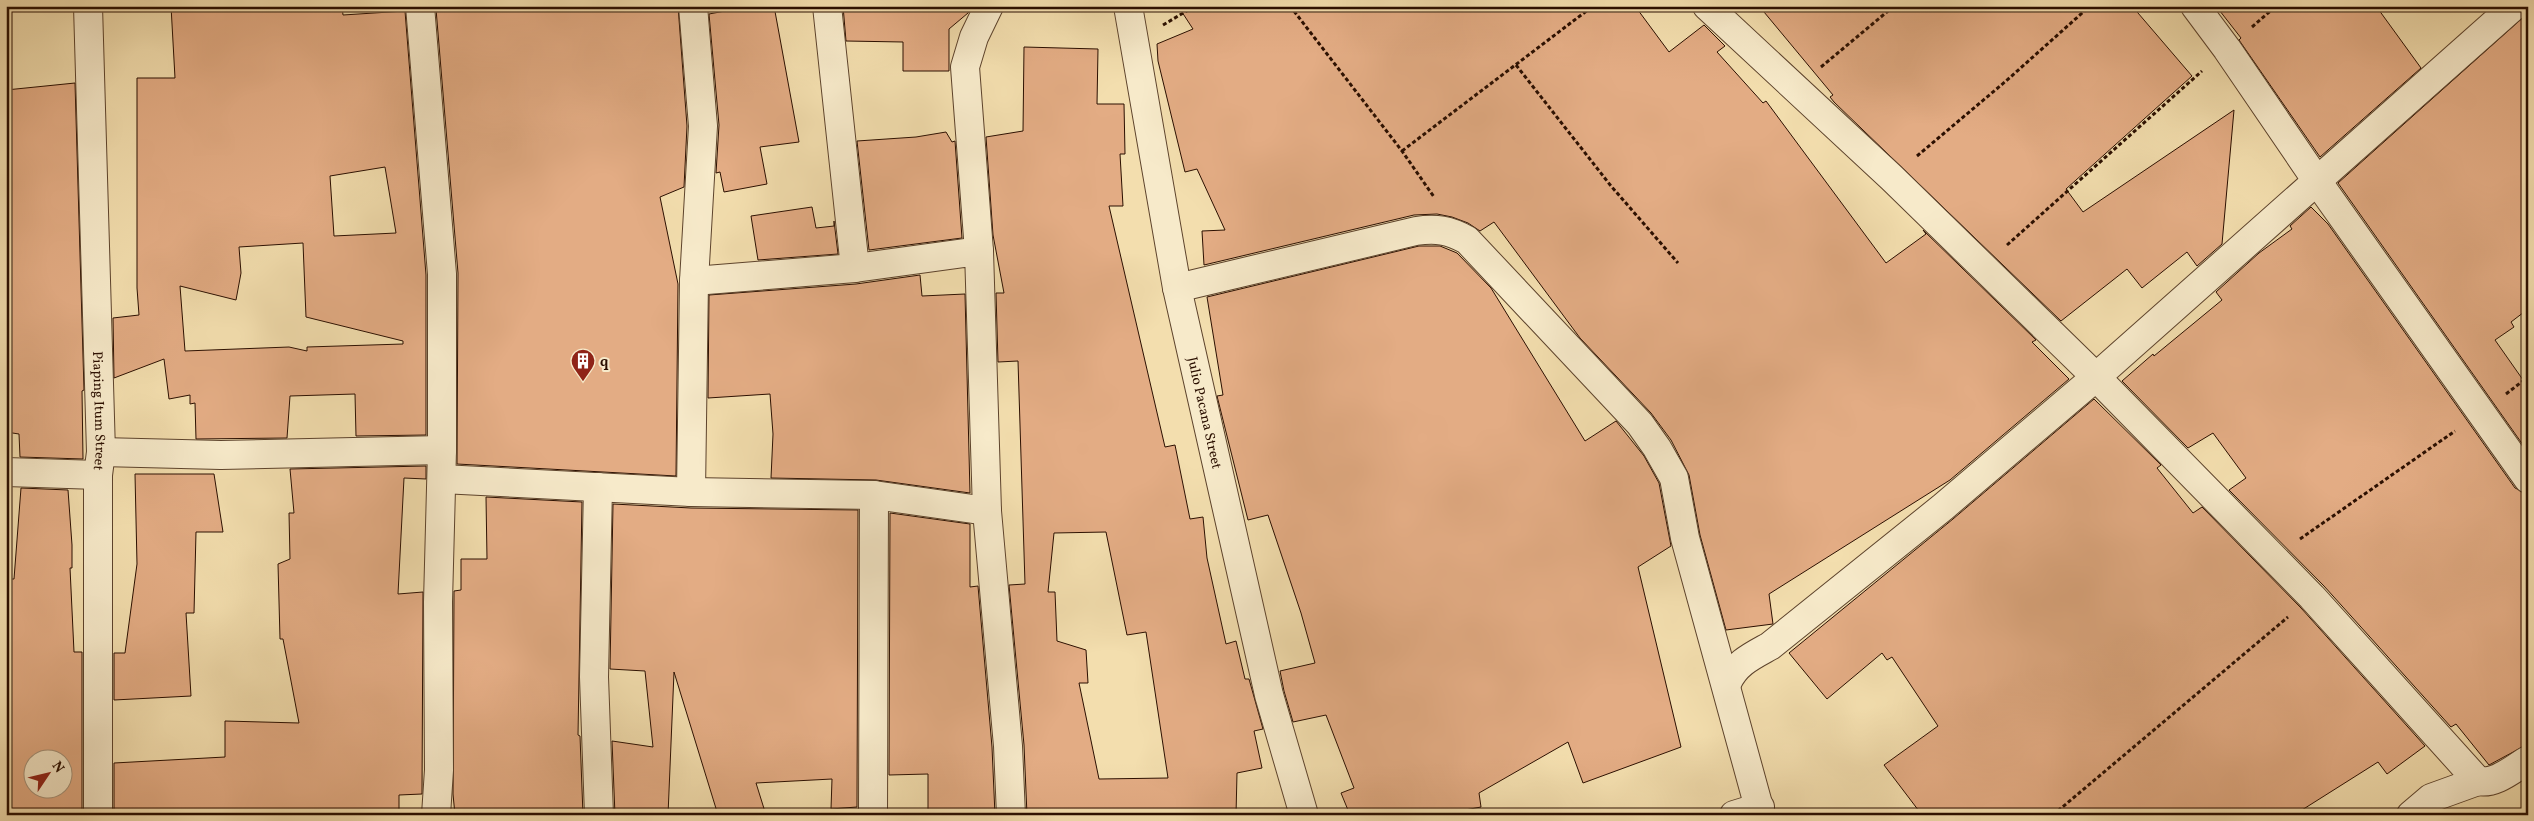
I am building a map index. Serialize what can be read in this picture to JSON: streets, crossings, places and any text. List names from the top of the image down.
{
  "streets": {
    "street": ["Piaping Itum Street", "Julio Pacana Street"]
  },
  "places": {
    "building": ["q"]
  },
  "north": "top right"
}
